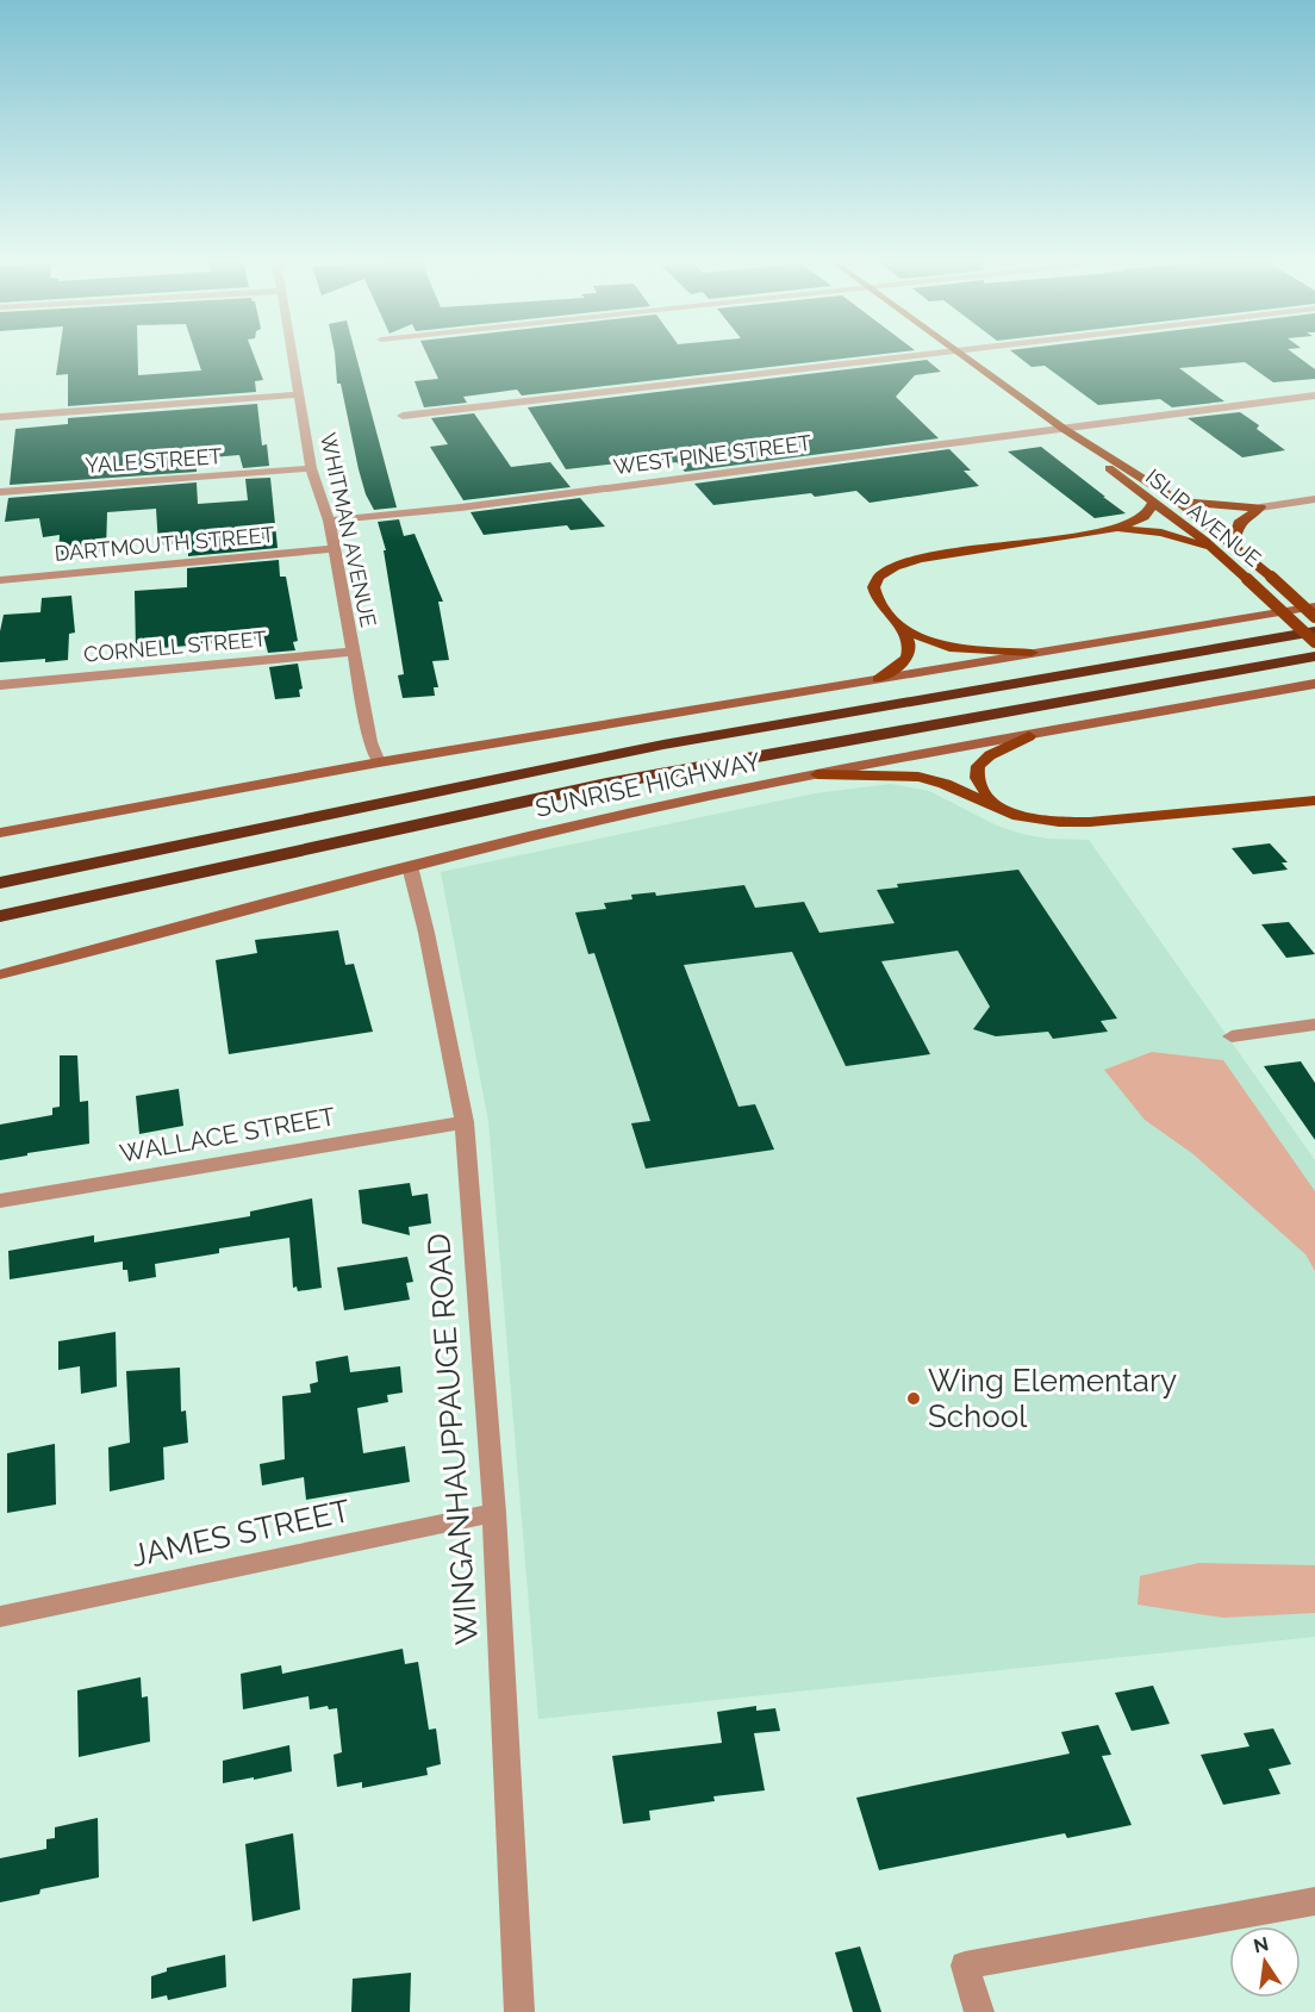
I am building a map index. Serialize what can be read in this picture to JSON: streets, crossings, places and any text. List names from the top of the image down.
{
  "streets": {
    "highway": ["SUNRISE HIGHWAY"],
    "main road": ["ISLIP AVENUE"],
    "street": [
      "WEST PINE STREET",
      "YALE STREET",
      "WHITMAN AVENUE",
      "DARTMOUTH STREET",
      "CORNELL STREET",
      "WALLACE STREET",
      "WINGANHAUPPAUGE ROAD",
      "JAMES STREET"
    ]
  },
  "crossings": [
    ["WEST PINE STREET", "ISLIP AVENUE"],
    ["WEST PINE STREET", "WHITMAN AVENUE"],
    ["YALE STREET", "WHITMAN AVENUE"],
    ["WHITMAN AVENUE", "DARTMOUTH STREET"],
    ["WHITMAN AVENUE", "CORNELL STREET"],
    ["SUNRISE HIGHWAY", "WINGANHAUPPAUGE ROAD"],
    ["WALLACE STREET", "WINGANHAUPPAUGE ROAD"],
    ["WINGANHAUPPAUGE ROAD", "JAMES STREET"]
  ],
  "places": ["Wing Elementary School"],
  "north": "top"
}
